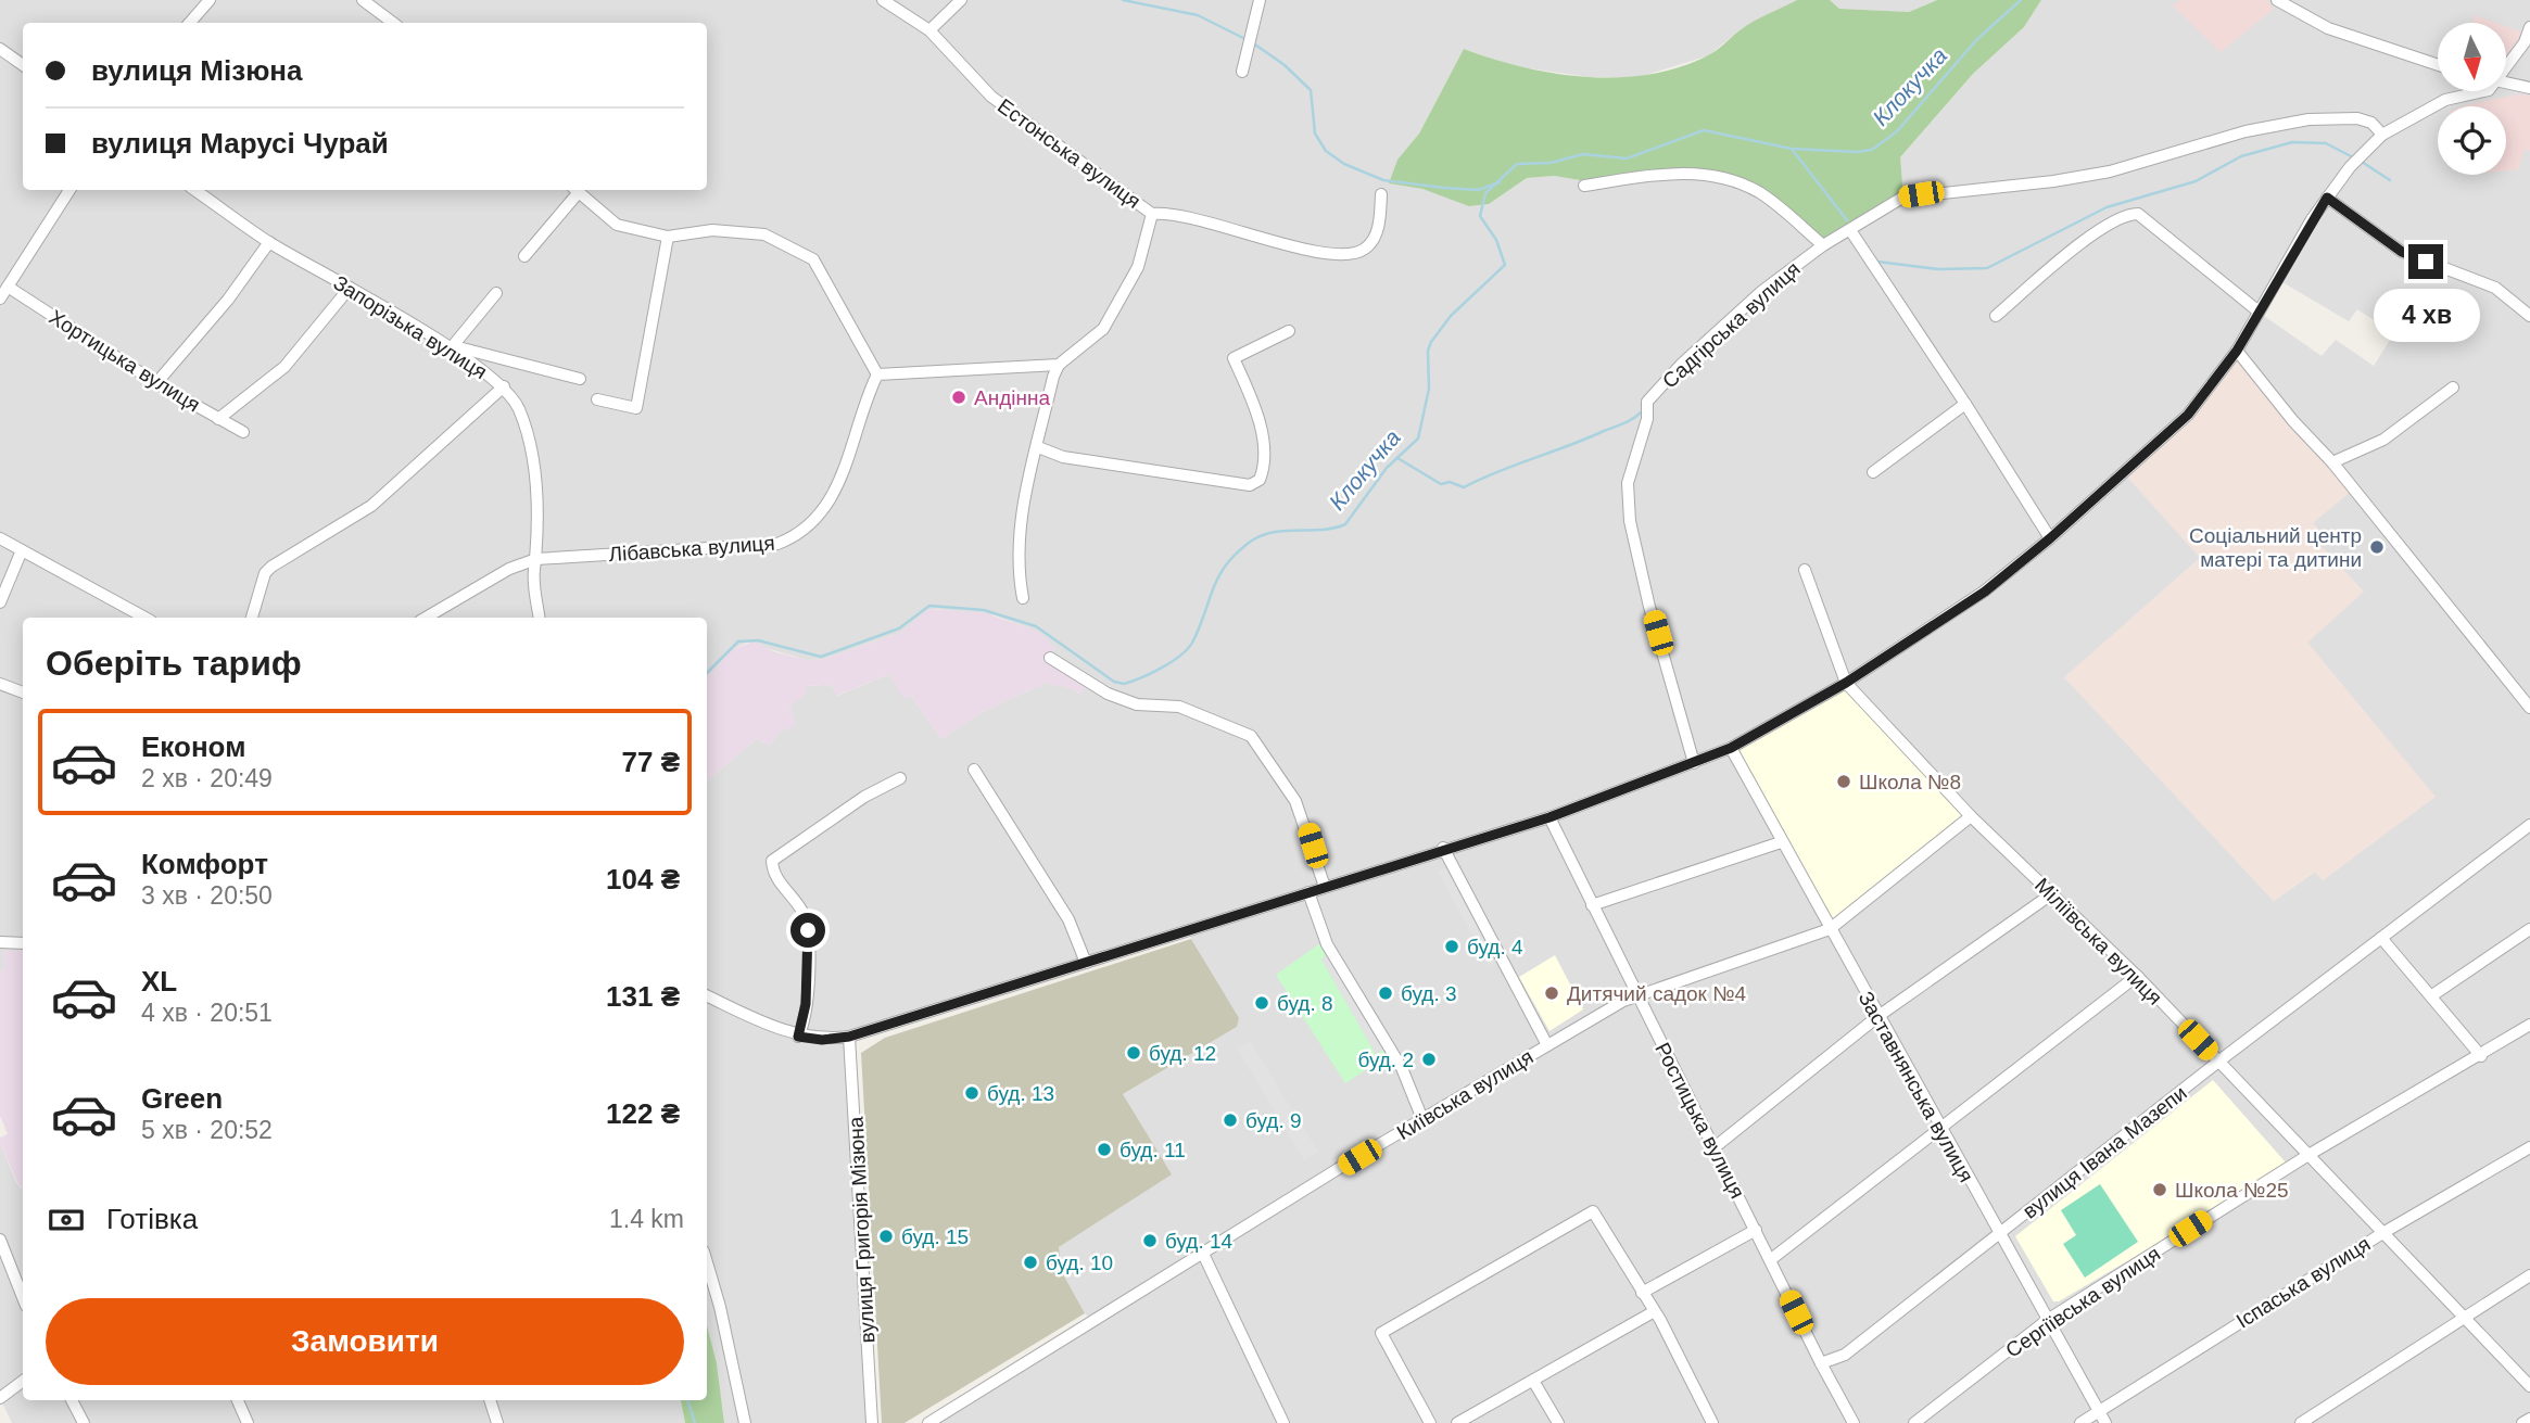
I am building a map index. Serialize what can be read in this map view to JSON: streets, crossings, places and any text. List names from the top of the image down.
{
  "streets": {
    "street": [
      "Естонська вулиця",
      "Садгірська вулиця",
      "Запорізька вулиця",
      "Хортицька вулиця",
      "Лібавська вулиця",
      "Міліївська вулиця",
      "Заставнянська вулиця",
      "Київська вулиця",
      "Ростицька вулиця",
      "вулиця Івана Мазепи",
      "вулиця Григорія Мізюна",
      "Іспаська вулиця",
      "Сергіївська вулиця"
    ]
  },
  "crossings": [
    ["Запорізька вулиця", "Лібавська вулиця"],
    ["Міліївська вулиця", "Київська вулиця"],
    ["Міліївська вулиця", "вулиця Івана Мазепи"],
    ["Міліївська вулиця", "Іспаська вулиця"],
    ["Міліївська вулиця", "Сергіївська вулиця"],
    ["Заставнянська вулиця", "Київська вулиця"],
    ["Заставнянська вулиця", "вулиця Івана Мазепи"],
    ["Заставнянська вулиця", "Іспаська вулиця"],
    ["Заставнянська вулиця", "Сергіївська вулиця"],
    ["Київська вулиця", "Ростицька вулиця"],
    ["Ростицька вулиця", "вулиця Івана Мазепи"]
  ],
  "water": ["Клокучка"],
  "places": [
    "Андінна",
    "Соціальний центр матері та дитини",
    "Школа №8",
    "буд. 4",
    "буд. 3",
    "Дитячий садок №4",
    "буд. 8",
    "буд. 12",
    "буд. 2",
    "буд. 13",
    "буд. 9",
    "буд. 11",
    "Школа №25",
    "буд. 15",
    "буд. 14",
    "буд. 10"
  ],
  "north": "bottom",
  "page": {
    "banner": ["вулиця Мізюна", "вулиця Марусі Чурай"],
    "bubble": "4 хв",
    "heading": "Оберіть тариф",
    "list": [
      {
        "name": "Економ",
        "note": "2 хв · 20:49",
        "value": "77 ₴"
      },
      {
        "name": "Комфорт",
        "note": "3 хв · 20:50",
        "value": "104 ₴"
      },
      {
        "name": "XL",
        "note": "4 хв · 20:51",
        "value": "131 ₴"
      },
      {
        "name": "Green",
        "note": "5 хв · 20:52",
        "value": "122 ₴"
      }
    ],
    "pay": ["Готівка", "1.4 km"],
    "buttons": "Замовити"
  }
}
